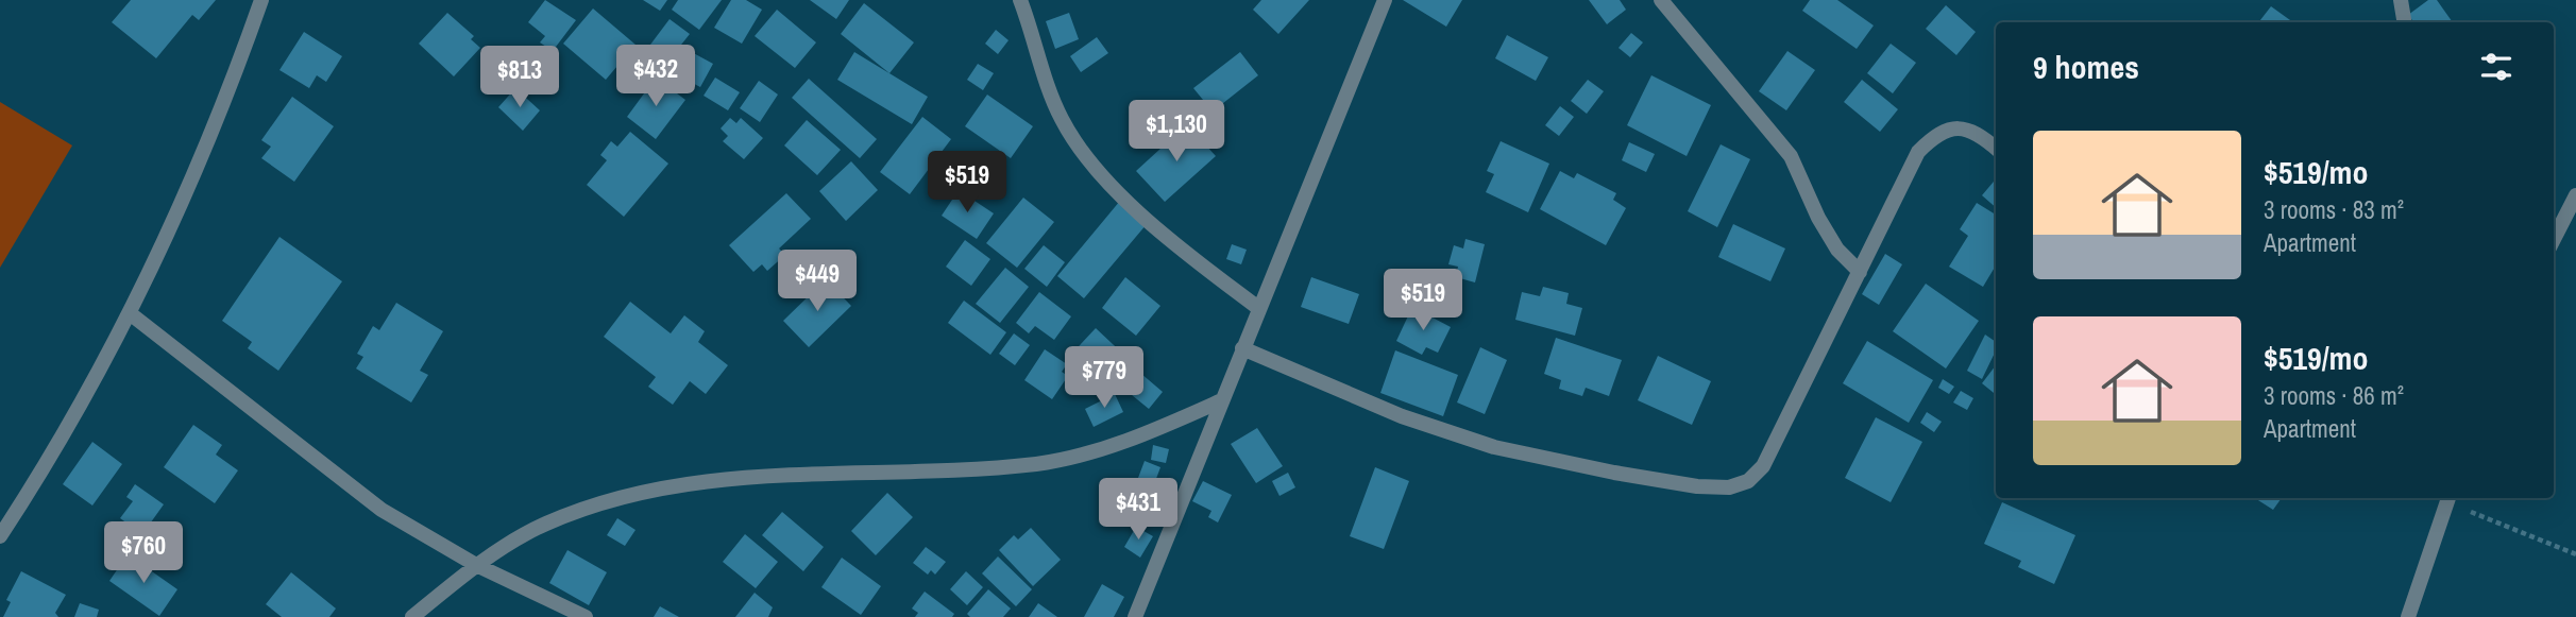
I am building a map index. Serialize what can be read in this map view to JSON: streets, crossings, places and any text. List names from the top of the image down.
{
  "page": {
    "heading": "9 homes",
    "price": [
      "$432",
      "$813",
      "$1,130",
      "$519",
      "$449",
      "$519",
      "$779",
      "$431",
      "$760"
    ],
    "list": [
      {
        "name": "$519/mo",
        "note": "3 rooms · 83 m² · Apartment"
      },
      {
        "name": "$519/mo",
        "note": "3 rooms · 86 m² · Apartment"
      }
    ]
  }
}
